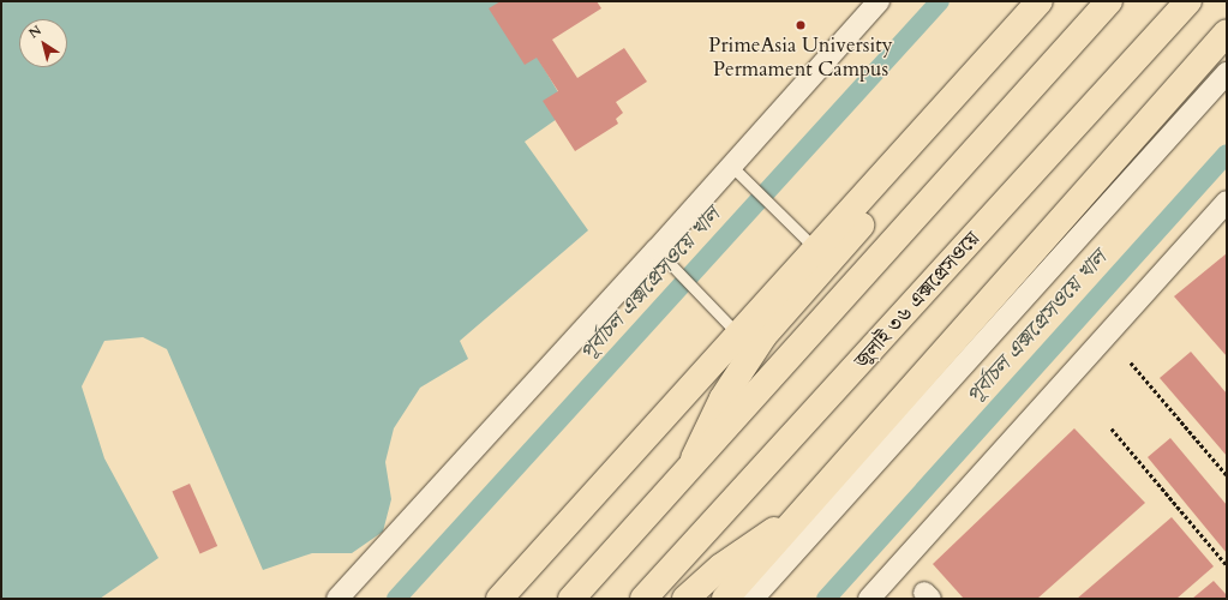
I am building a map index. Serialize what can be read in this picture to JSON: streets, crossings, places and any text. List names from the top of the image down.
{
  "streets": {
    "main road": ["জুলাই ৩৬ এক্সপ্রেসওয়ে"]
  },
  "water": ["পূর্বাচল এক্সপ্রেসওয়ে খাল"],
  "places": ["PrimeAsia University Permament Campus"],
  "north": "top left"
}
